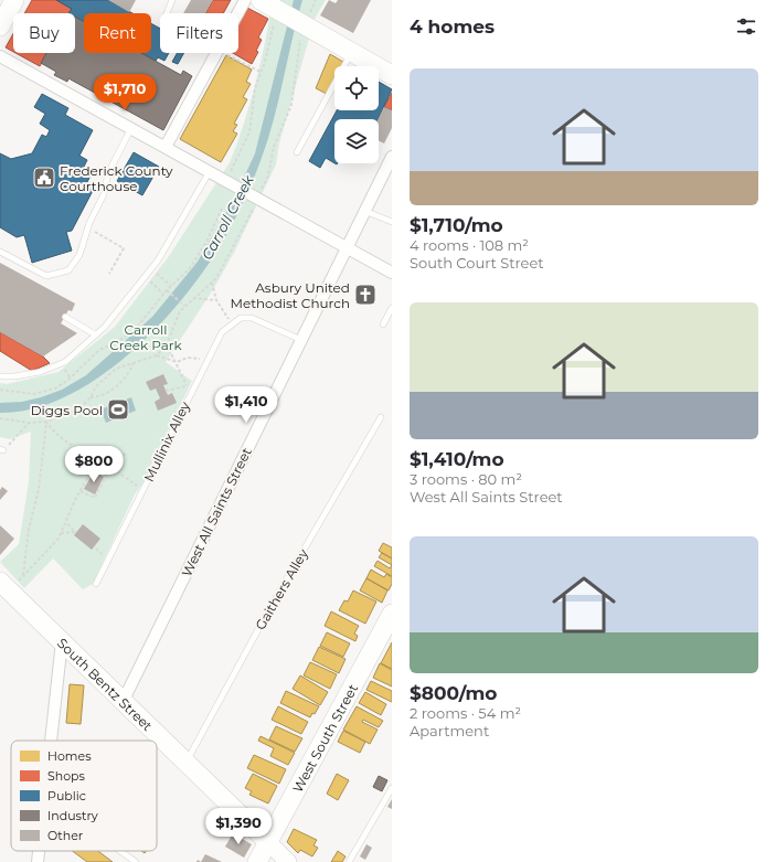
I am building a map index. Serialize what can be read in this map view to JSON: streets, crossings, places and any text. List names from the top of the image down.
{
  "streets": {
    "main road": ["South Bentz Street", "West South Street"],
    "street": ["West All Saints Street"],
    "lane": ["Mullinix Alley", "Gaithers Alley"]
  },
  "crossings": [
    ["Mullinix Alley", "West All Saints Street"],
    ["West All Saints Street", "South Bentz Street"],
    ["Gaithers Alley", "South Bentz Street"],
    ["South Bentz Street", "West South Street"]
  ],
  "water": ["Carroll Creek"],
  "parks": ["Carroll Creek Park"],
  "places": {
    "public building": ["Frederick County Courthouse"],
    "church": ["Asbury United Methodist Church"],
    "sports": ["Diggs Pool"]
  },
  "legend": [
    "Homes",
    "Shops",
    "Public",
    "Industry",
    "Other"
  ],
  "page": {
    "heading": "4 homes",
    "chip": ["Buy", "Rent", "Filters"],
    "list": [
      {
        "name": "$1,710/mo",
        "note": "4 rooms · 108 m² · South Court Street"
      },
      {
        "name": "$1,410/mo",
        "note": "3 rooms · 80 m² · West All Saints Street"
      },
      {
        "name": "$800/mo",
        "note": "2 rooms · 54 m² · Apartment"
      }
    ],
    "price": [
      "$1,710",
      "$1,410",
      "$800",
      "$1,390"
    ]
  }
}
